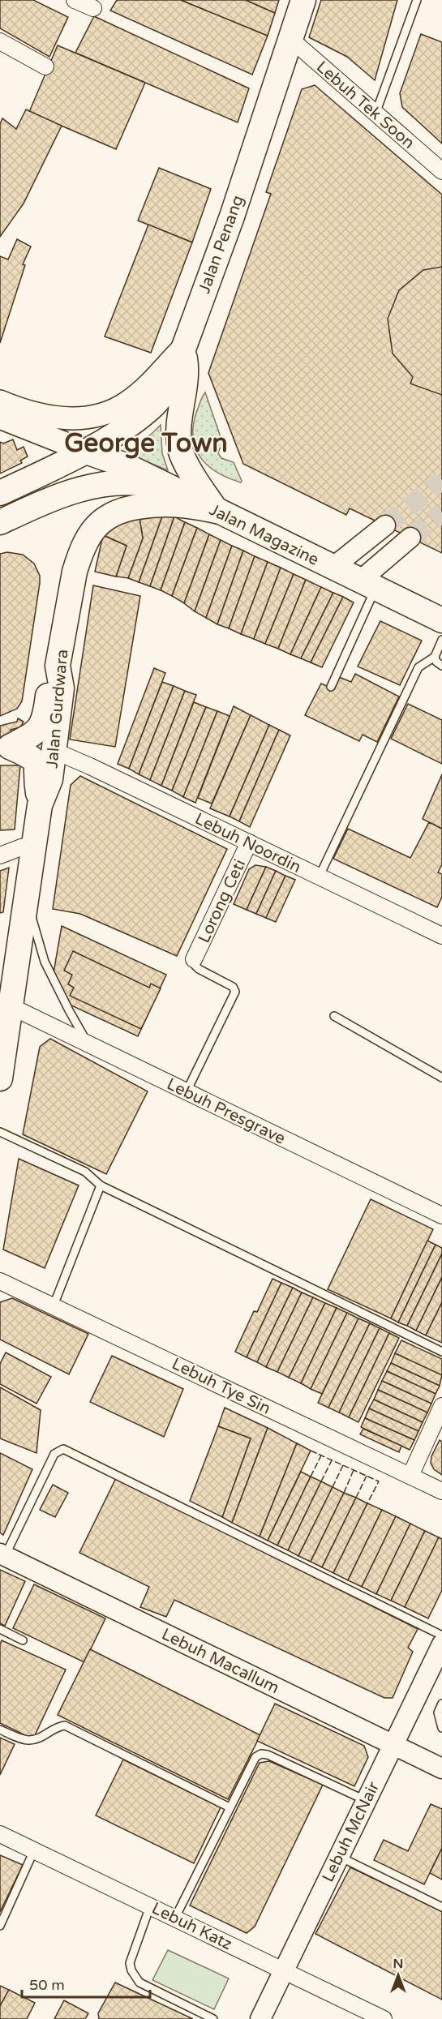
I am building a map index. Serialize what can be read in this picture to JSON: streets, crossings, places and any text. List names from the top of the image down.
{
  "streets": {
    "main road": ["Jalan Penang", "Jalan Magazine", "Jalan Gurdwara"],
    "street": [
      "Lebuh Tek Soon",
      "Lebuh Noordin",
      "Lorong Ceti",
      "Lebuh Presgrave",
      "Lebuh Tye Sin",
      "Lebuh Macallum",
      "Lebuh McNair",
      "Lebuh Katz"
    ]
  },
  "crossings": [
    ["Lebuh Tek Soon", "Jalan Penang"],
    ["Jalan Penang", "Jalan Magazine"],
    ["Jalan Magazine", "Jalan Gurdwara"],
    ["Jalan Gurdwara", "Lebuh Noordin"],
    ["Jalan Gurdwara", "Lebuh Presgrave"],
    ["Lebuh Noordin", "Lorong Ceti"],
    ["Lebuh Macallum", "Lebuh McNair"],
    ["Lebuh McNair", "Lebuh Katz"]
  ],
  "districts": ["George Town"],
  "scale_bar": "50 m",
  "north": "top"
}
